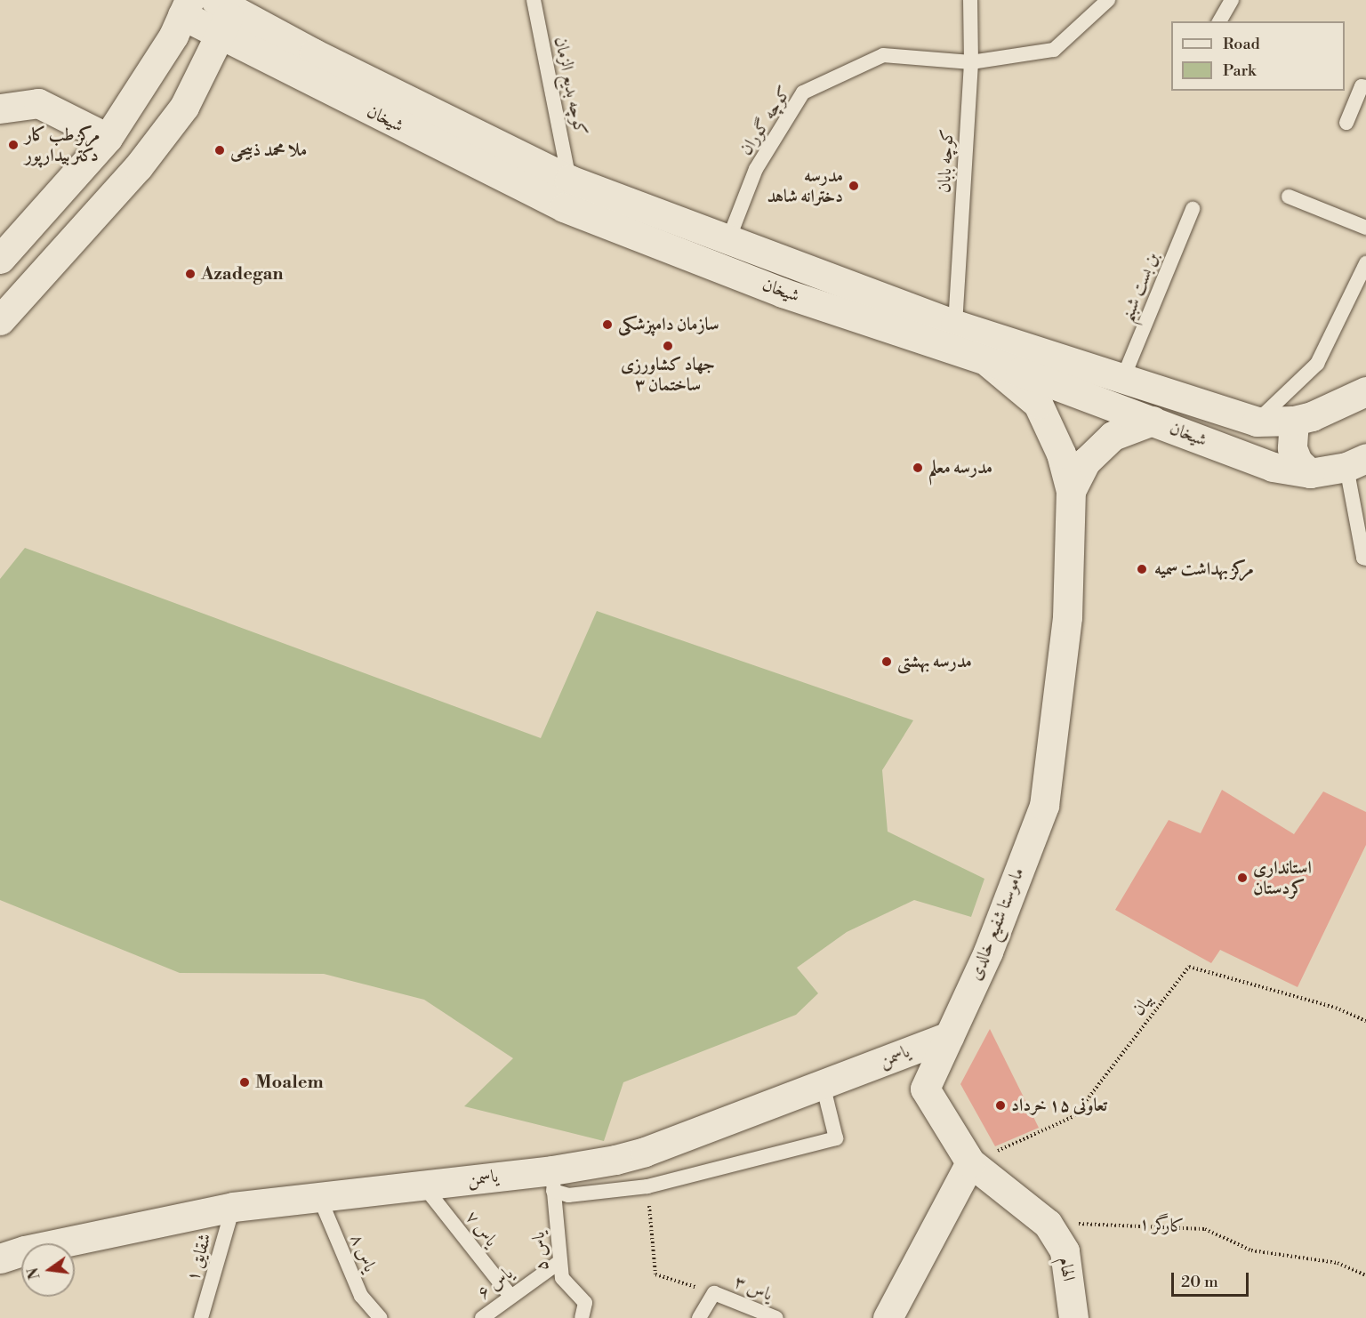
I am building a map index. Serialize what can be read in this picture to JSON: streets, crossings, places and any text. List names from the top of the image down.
{
  "streets": {
    "street": [
      "شیخان",
      "ماموستا شفیع خالدی",
      "یاسمن",
      "الهام"
    ],
    "lane": [
      "کوچه بدیع الزمان",
      "کوچه گوران",
      "کوچه بابان",
      "بن بست شبنم",
      "یاس ۷",
      "یاس ۵",
      "یاس ۸",
      "شقایق ۱",
      "یاس ۶",
      "یاس ۳"
    ],
    "path": ["بیان", "کارگر ۱"]
  },
  "crossings": [
    ["کوچه بدیع الزمان", "شیخان"],
    ["شیخان", "کوچه گوران"],
    ["شیخان", "کوچه بابان"],
    ["شیخان", "بن بست شبنم"],
    ["کوچه گوران", "کوچه بابان"],
    ["ماموستا شفیع خالدی", "بیان"],
    ["ماموستا شفیع خالدی", "یاسمن"],
    ["یاسمن", "یاس ۷"],
    ["یاسمن", "یاس ۵"],
    ["یاسمن", "یاس ۸"],
    ["یاسمن", "شقایق ۱"],
    ["کارگر ۱", "الهام"],
    ["یاس ۷", "یاس ۶"],
    ["یاس ۵", "یاس ۶"]
  ],
  "places": [
    "مرکز طب کار دکتر بیدارپور",
    "ملا محمد ذبیحی",
    "مدرسه دخترانه شاهد",
    "Azadegan",
    "سازمان دامپزشکی",
    "جهاد کشاورزی ساختمان ۳",
    "مدرسه معلم",
    "مرکز بهداشت سمیه",
    "مدرسه بهشتی",
    "استانداری کردستان",
    "Moalem",
    "تعاونی ۱۵ خرداد"
  ],
  "legend": ["Road", "Park"],
  "scale_bar": "20 m",
  "north": "left"
}
